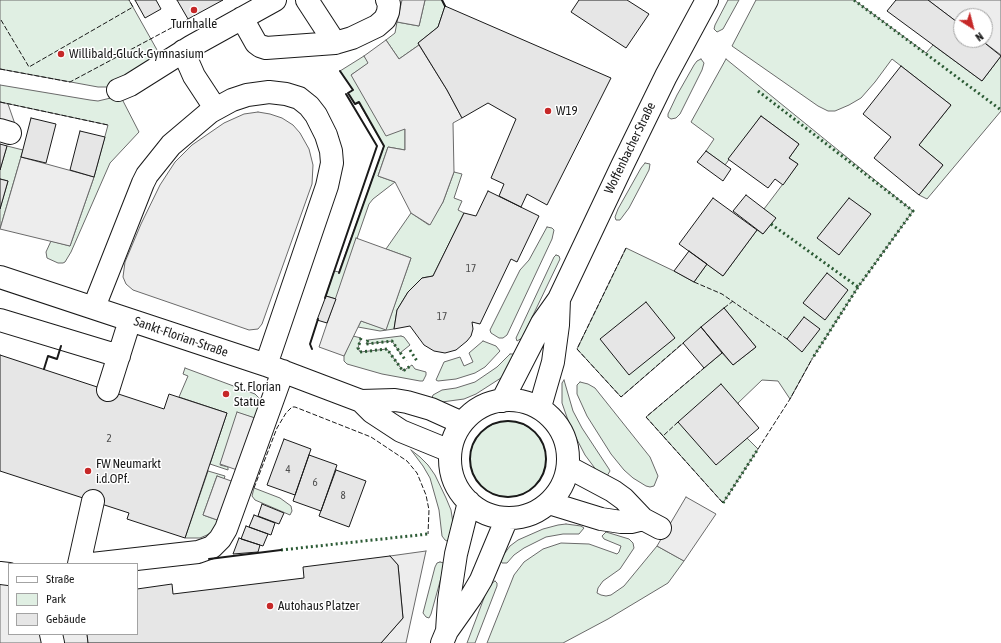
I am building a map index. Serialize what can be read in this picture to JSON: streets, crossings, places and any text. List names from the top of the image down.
{
  "streets": {
    "street": ["Woffenbacher Straße", "Sankt-Florian-Straße"]
  },
  "crossings": [
    ["Woffenbacher Straße", "Sankt-Florian-Straße"]
  ],
  "places": [
    "Turnhalle",
    "Willibald-Gluck-Gymnasium",
    "W19",
    "St. Florian Statue",
    "FW Neumarkt i.d.OPf.",
    "Autohaus Platzer"
  ],
  "house_numbers": [
    "17",
    "17",
    "2",
    "4",
    "6",
    "8"
  ],
  "legend": ["Straße", "Park", "Gebäude"],
  "north": "bottom right"
}
